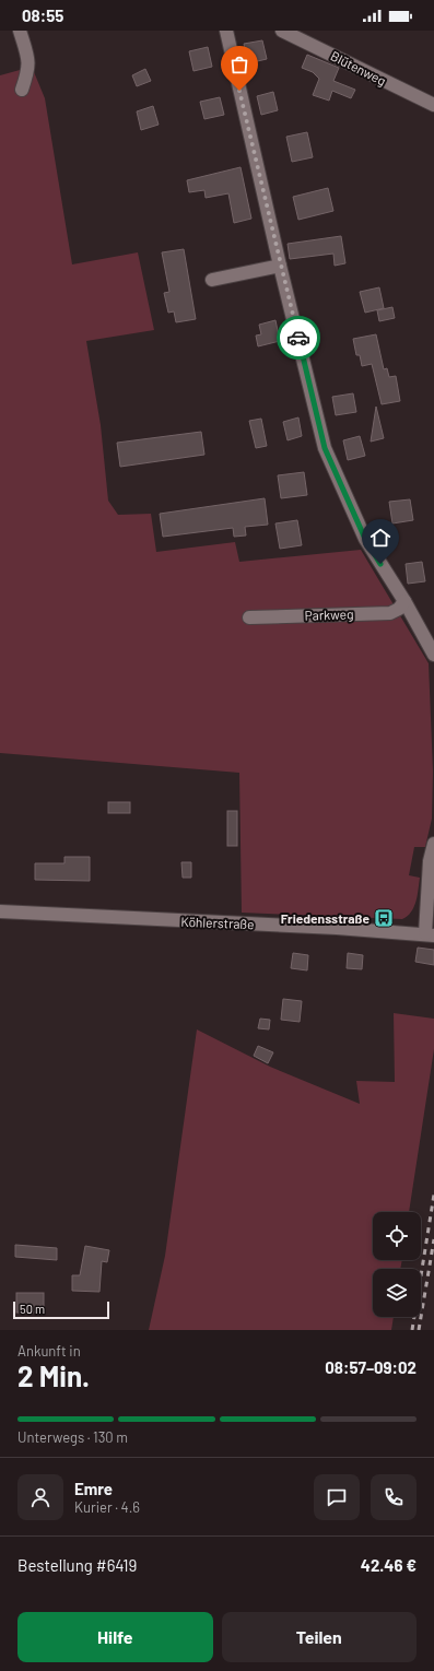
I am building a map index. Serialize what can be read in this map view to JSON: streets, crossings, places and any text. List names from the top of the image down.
{
  "streets": {
    "street": ["Blütenweg", "Parkweg", "Köhlerstraße"]
  },
  "places": {
    "bus stop": ["Friedensstraße"]
  },
  "scale_bar": "50 m",
  "page": {
    "status": "08:55",
    "scale": "50 m",
    "heading": ["2 Min.", "Ankunft in", "08:57–09:02"],
    "panel": [
      "Emre",
      "Kurier · 4.6",
      "Bestellung #6419",
      "42.46 €"
    ],
    "bar": "Unterwegs · 130 m",
    "buttons": ["Hilfe", "Teilen"]
  }
}
